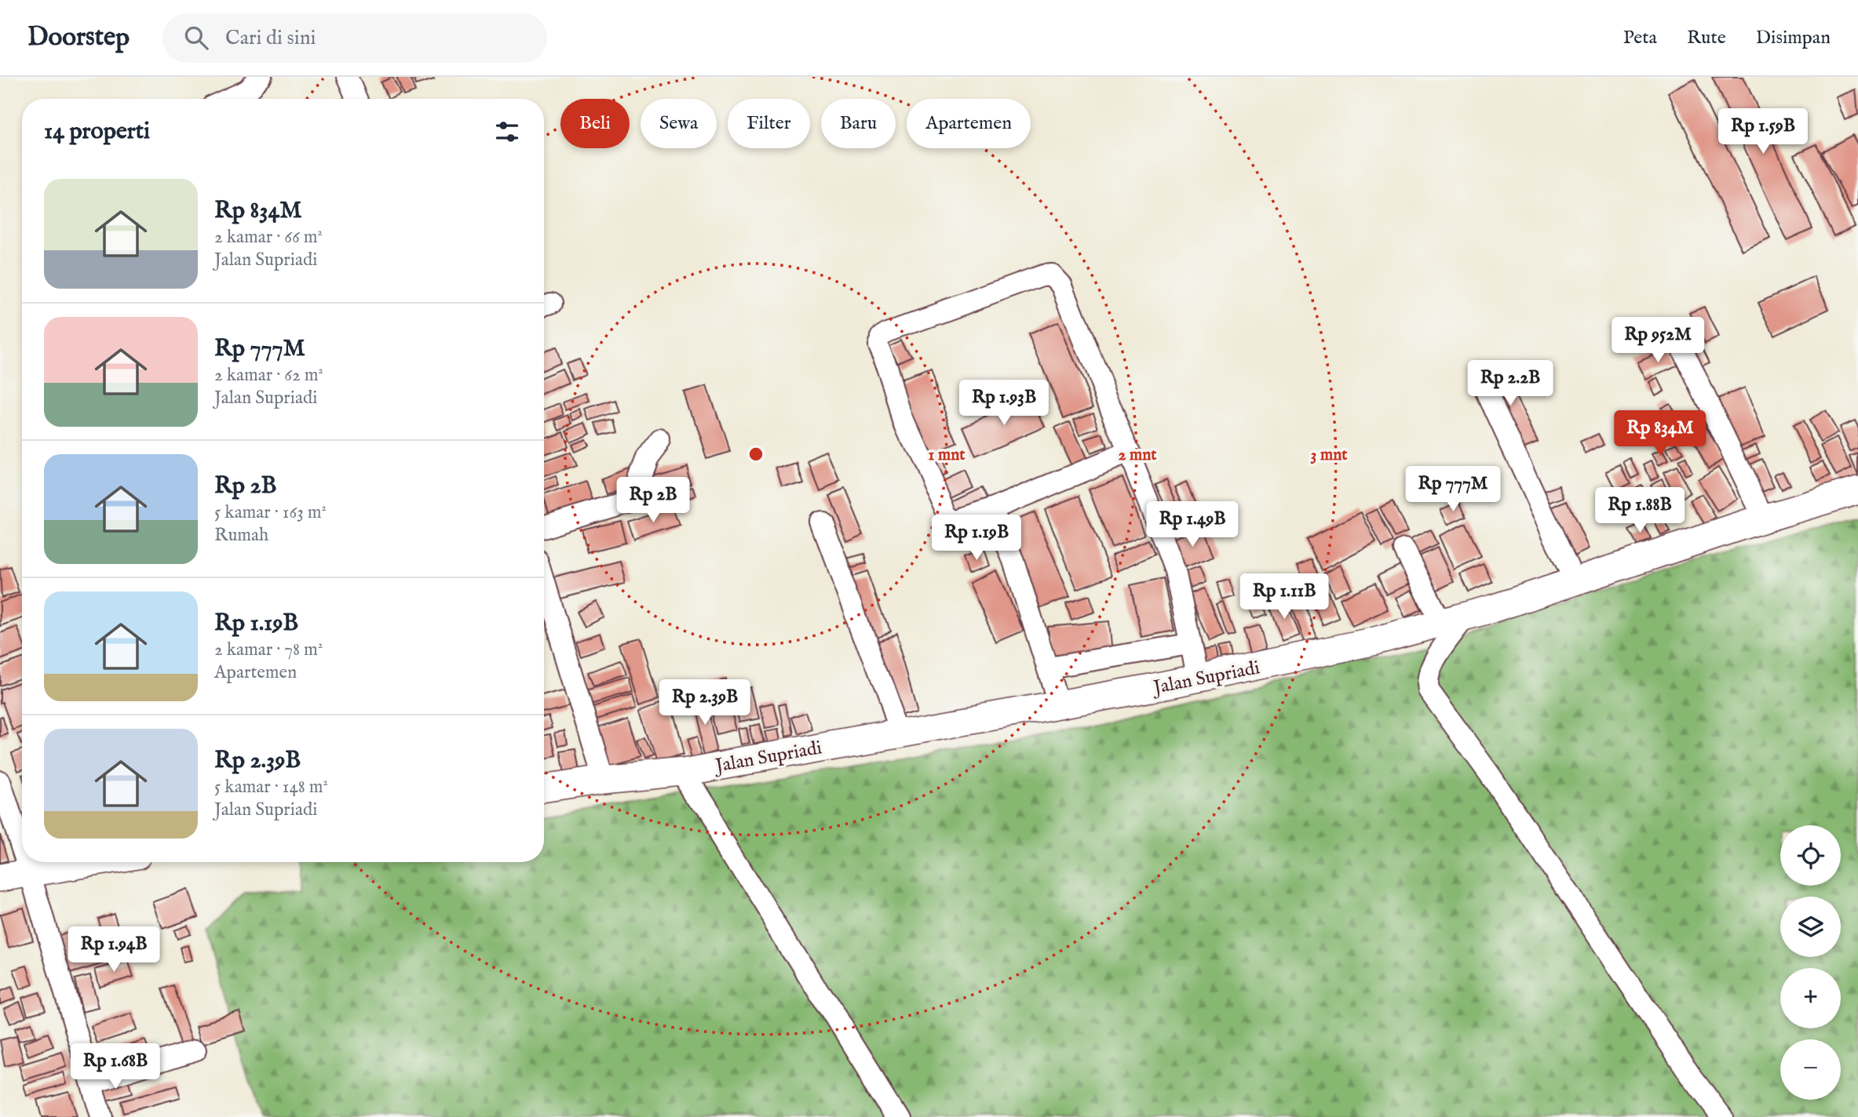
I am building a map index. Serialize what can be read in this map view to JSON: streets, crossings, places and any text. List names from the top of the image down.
{
  "streets": {
    "main road": ["Jalan Supriadi"]
  },
  "page": {
    "header": "Doorstep",
    "search": "Cari di sini",
    "nav": ["Peta", "Rute", "Disimpan"],
    "chip": [
      "Beli",
      "Sewa",
      "Filter",
      "Baru",
      "Apartemen"
    ],
    "heading": "14 properti",
    "price": [
      "Rp 1.59B",
      "Rp 952M",
      "Rp 2.2B",
      "Rp 1.93B",
      "Rp 834M",
      "Rp 777M",
      "Rp 2B",
      "Rp 1.88B",
      "Rp 1.49B",
      "Rp 1.19B",
      "Rp 1.11B",
      "Rp 2.39B",
      "Rp 1.94B",
      "Rp 1.68B"
    ],
    "list": [
      {
        "name": "Rp 834M",
        "note": "2 kamar · 66 m² · Jalan Supriadi"
      },
      {
        "name": "Rp 777M",
        "note": "2 kamar · 62 m² · Jalan Supriadi"
      },
      {
        "name": "Rp 2B",
        "note": "5 kamar · 163 m² · Rumah"
      },
      {
        "name": "Rp 1.19B",
        "note": "2 kamar · 78 m² · Apartemen"
      },
      {
        "name": "Rp 2.39B",
        "note": "5 kamar · 148 m² · Jalan Supriadi"
      }
    ],
    "map_buttons": ["+", "−"]
  },
  "rings": ["1 mnt", "2 mnt", "3 mnt"]
}
